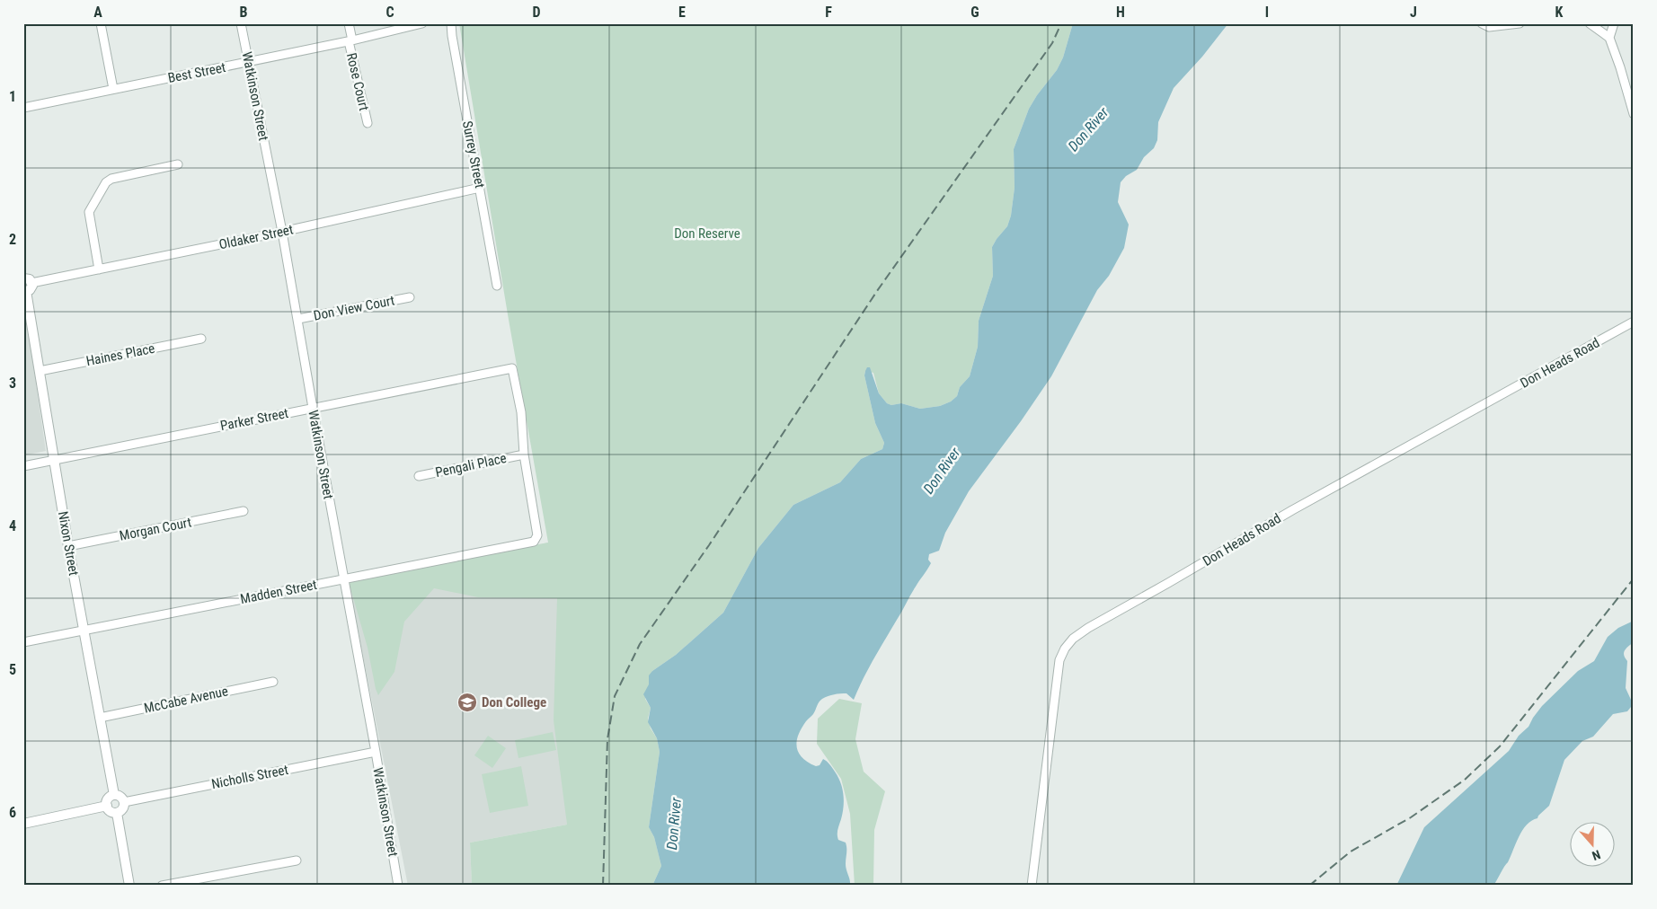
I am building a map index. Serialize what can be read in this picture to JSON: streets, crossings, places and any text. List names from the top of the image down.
{
  "streets": {
    "street": [
      "Best Street",
      "Rose Court",
      "Watkinson Street",
      "Surrey Street",
      "Oldaker Street",
      "Don View Court",
      "Haines Place",
      "Don Heads Road",
      "Parker Street",
      "Pengali Place",
      "Morgan Court",
      "Nixon Street",
      "Madden Street",
      "McCabe Avenue",
      "Nicholls Street"
    ]
  },
  "crossings": [
    ["Best Street", "Rose Court"],
    ["Best Street", "Watkinson Street"],
    ["Watkinson Street", "Oldaker Street"],
    ["Watkinson Street", "Don View Court"],
    ["Watkinson Street", "Parker Street"],
    ["Watkinson Street", "Madden Street"],
    ["Watkinson Street", "Nicholls Street"],
    ["Surrey Street", "Oldaker Street"],
    ["Haines Place", "Nixon Street"],
    ["Parker Street", "Pengali Place"],
    ["Parker Street", "Nixon Street"],
    ["Parker Street", "Madden Street"],
    ["Pengali Place", "Madden Street"],
    ["Morgan Court", "Nixon Street"],
    ["Nixon Street", "Madden Street"],
    ["Nixon Street", "McCabe Avenue"],
    ["Nixon Street", "Nicholls Street"]
  ],
  "water": ["Don River"],
  "parks": ["Don Reserve"],
  "places": {
    "school or university": ["Don College"]
  },
  "north": "bottom",
  "grid": {
    "columns": [
      "A",
      "B",
      "C",
      "D",
      "E",
      "F",
      "G",
      "H",
      "I",
      "J",
      "K"
    ],
    "rows": [
      "1",
      "2",
      "3",
      "4",
      "5",
      "6"
    ]
  }
}
